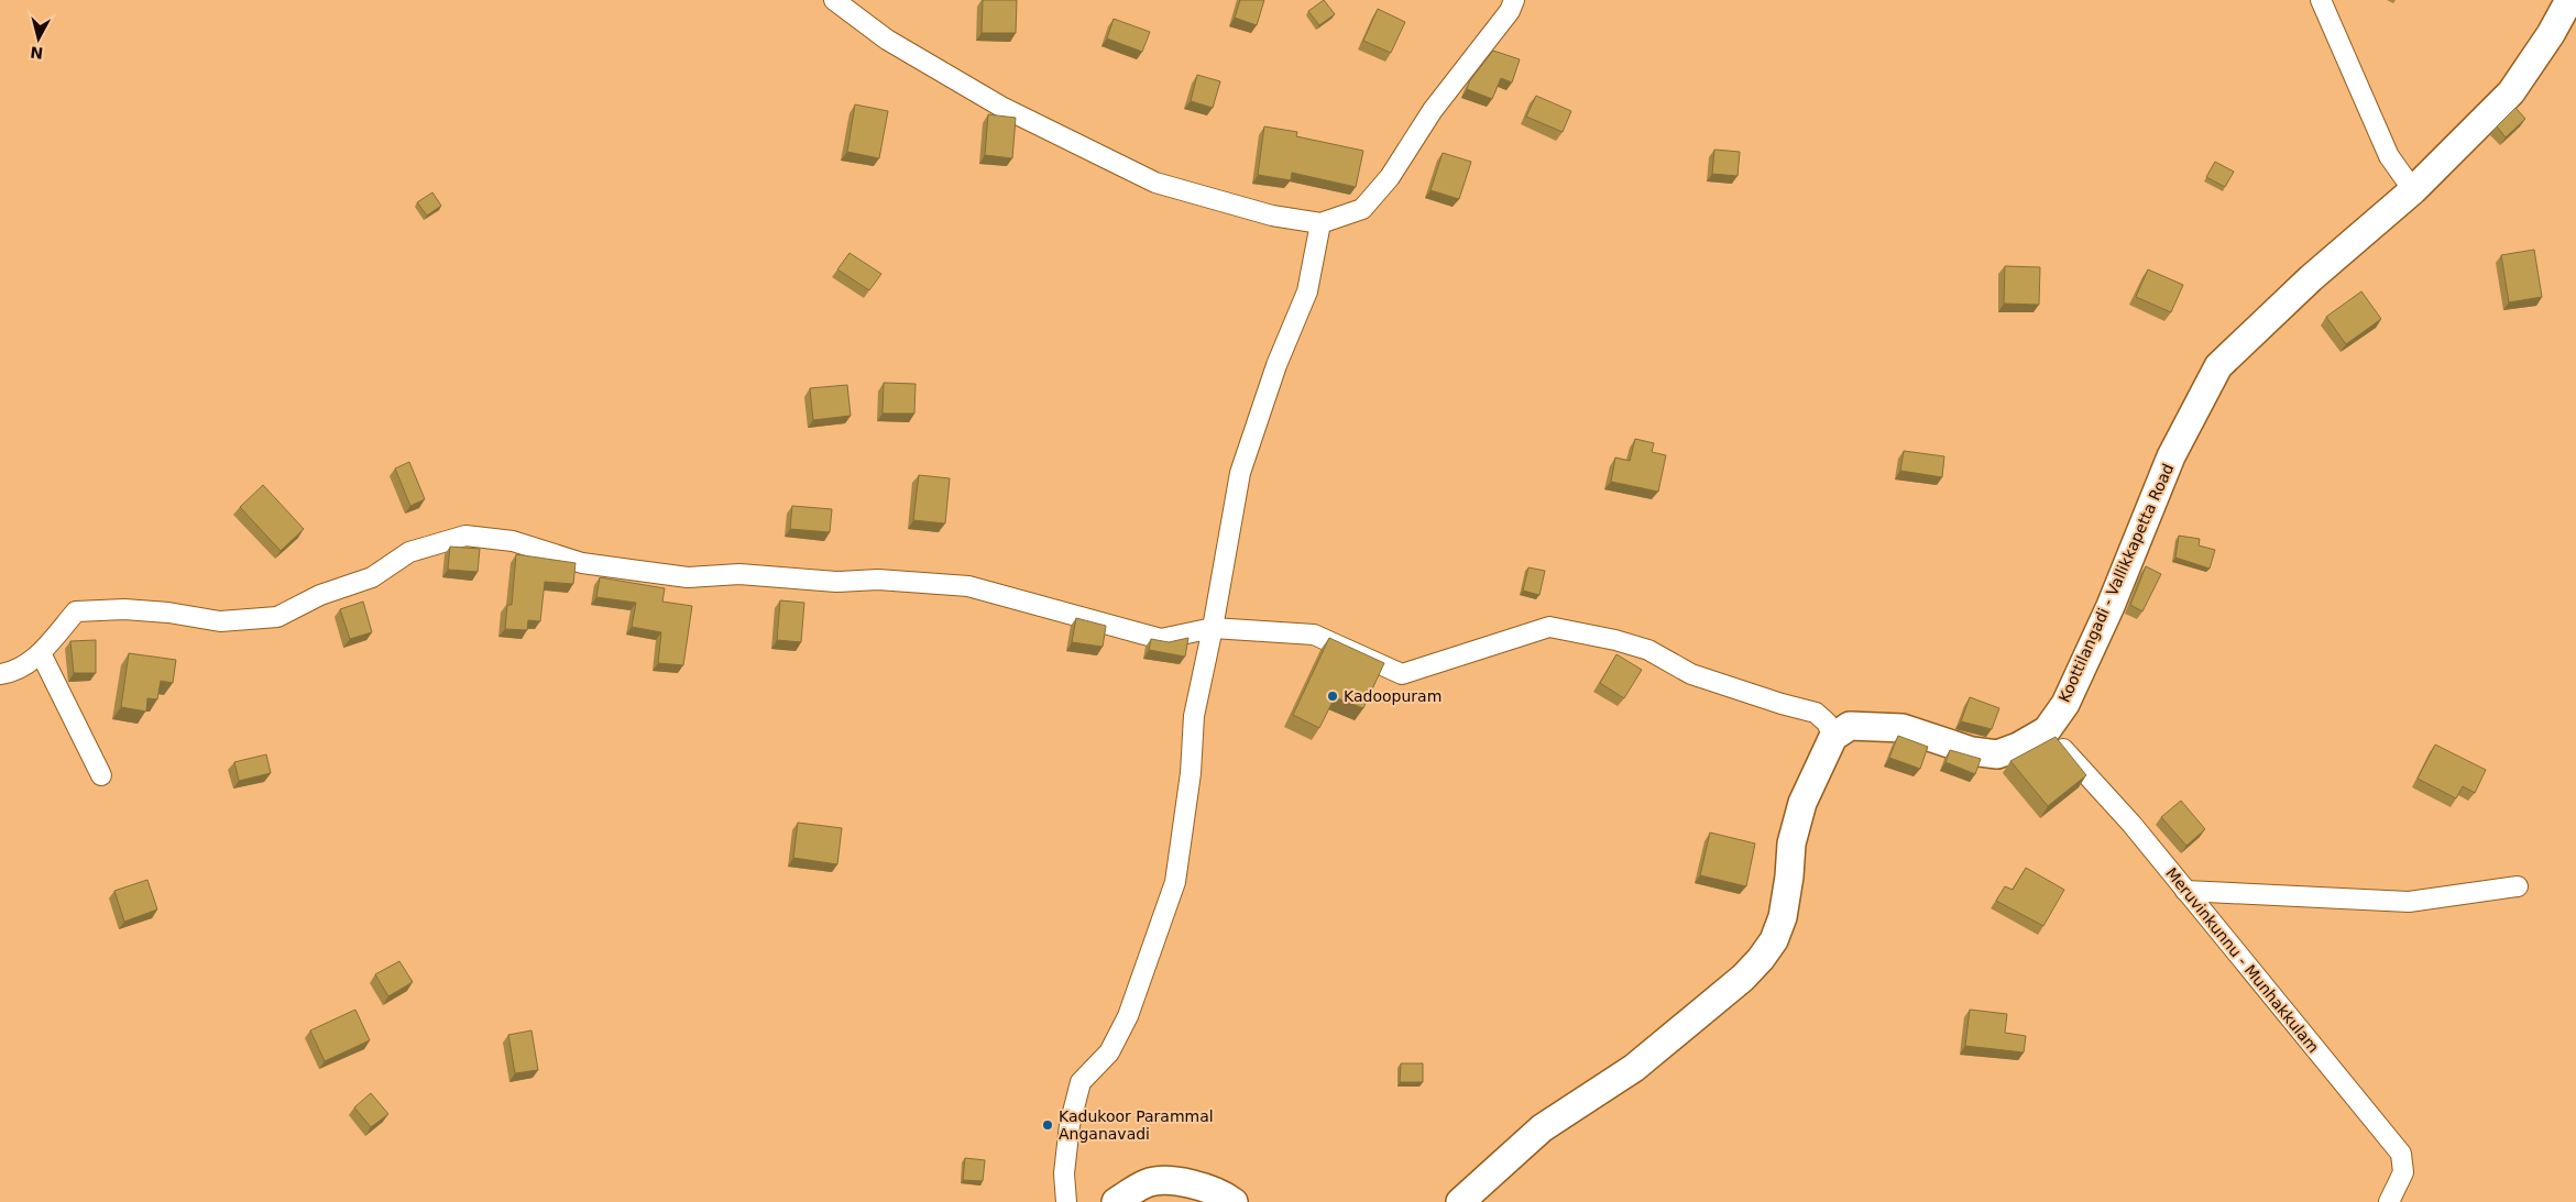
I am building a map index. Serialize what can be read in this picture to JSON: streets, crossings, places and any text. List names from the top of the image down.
{
  "streets": {
    "main road": ["Koottilangadi - Vallikkapetta Road"],
    "street": ["Meruvinkunnu - Munhakkulam"]
  },
  "crossings": [
    ["Koottilangadi - Vallikkapetta Road", "Meruvinkunnu - Munhakkulam"]
  ],
  "places": ["Kadoopuram", "Kadukoor Parammal Anganavadi"],
  "north": "bottom"
}
